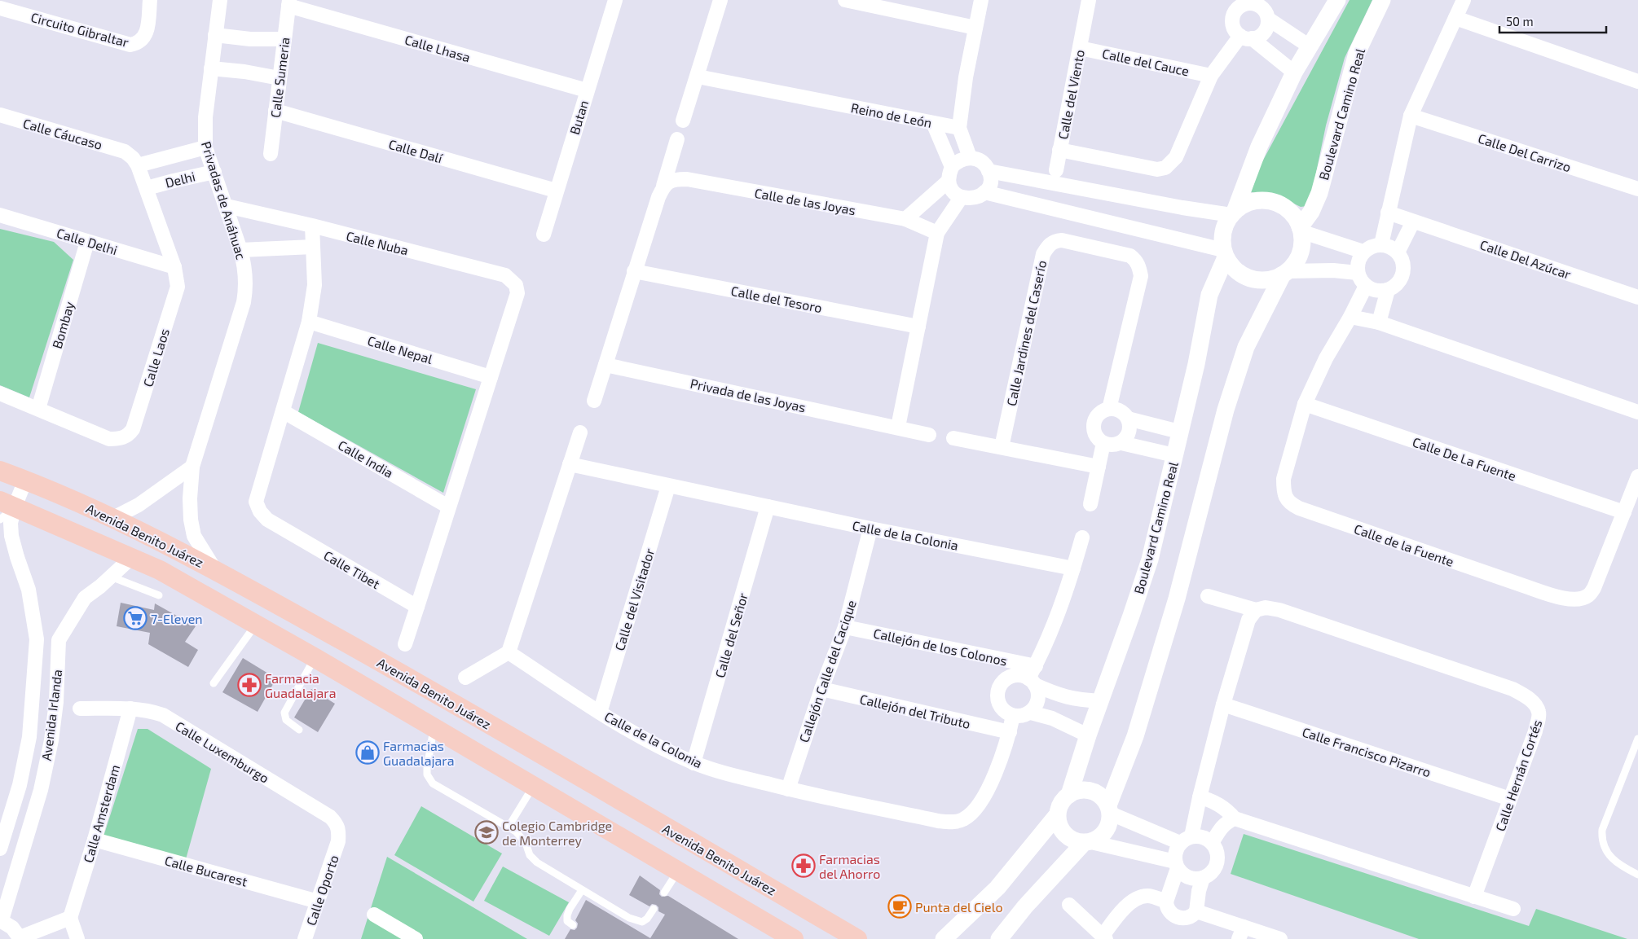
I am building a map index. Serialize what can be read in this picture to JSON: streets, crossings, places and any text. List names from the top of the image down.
{
  "streets": {
    "main road": ["Avenida Benito Juárez"],
    "street": [
      "Circuito Gibraltar",
      "Calle Lhasa",
      "Calle del Cauce",
      "Calle Sumeria",
      "Calle del Viento",
      "Boulevard Camino Real",
      "Reino de León",
      "Butan",
      "Calle Cáucaso",
      "Calle Dalí",
      "Calle Del Carrizo",
      "Delhi",
      "Privadas de Anáhuac",
      "Calle de las Joyas",
      "Calle Delhi",
      "Calle Nuba",
      "Calle Del Azúcar",
      "Calle del Tesoro",
      "Bombay",
      "Calle Jardines del Caserío",
      "Calle Nepal",
      "Calle Laos",
      "Privada de las Joyas",
      "Calle India",
      "Calle De La Fuente",
      "Calle de la Colonia",
      "Calle de la Fuente",
      "Calle Tibet",
      "Calle del Visitador",
      "Calle del Señor",
      "Callejón de los Colonos",
      "Callejón Calle del Cacique",
      "Callejón del Tributo",
      "Avenida Irlanda",
      "Calle Luxemburgo",
      "Calle Francisco Pizarro",
      "Calle Hernán Cortés",
      "Calle Amsterdam",
      "Calle Bucarest",
      "Calle Oporto"
    ]
  },
  "crossings": [
    ["Calle Lhasa", "Calle Sumeria"],
    ["Calle Lhasa", "Butan"],
    ["Calle del Cauce", "Calle del Viento"],
    ["Calle Sumeria", "Calle Dalí"],
    ["Boulevard Camino Real", "Callejón de los Colonos"],
    ["Butan", "Calle Dalí"],
    ["Calle Cáucaso", "Calle Laos"],
    ["Delhi", "Privadas de Anáhuac"],
    ["Delhi", "Calle Laos"],
    ["Privadas de Anáhuac", "Calle Nuba"],
    ["Privadas de Anáhuac", "Avenida Benito Juárez"],
    ["Calle Delhi", "Bombay"],
    ["Calle Delhi", "Calle Laos"],
    ["Calle Nuba", "Calle Nepal"],
    ["Calle Nuba", "Calle Tibet"],
    ["Bombay", "Calle Laos"],
    ["Calle Nepal", "Calle Tibet"],
    ["Calle India", "Calle Tibet"],
    ["Calle De La Fuente", "Calle de la Fuente"],
    ["Avenida Benito Juárez", "Avenida Irlanda"],
    ["Calle de la Colonia", "Calle del Visitador"],
    ["Calle de la Colonia", "Calle del Señor"],
    ["Calle de la Colonia", "Callejón de los Colonos"],
    ["Calle de la Colonia", "Callejón Calle del Cacique"],
    ["Calle de la Colonia", "Callejón del Tributo"],
    ["Callejón de los Colonos", "Callejón Calle del Cacique"],
    ["Callejón Calle del Cacique", "Callejón del Tributo"],
    ["Calle Luxemburgo", "Calle Amsterdam"],
    ["Calle Luxemburgo", "Calle Oporto"],
    ["Calle Francisco Pizarro", "Calle Hernán Cortés"],
    ["Calle Amsterdam", "Calle Bucarest"],
    ["Calle Bucarest", "Calle Oporto"]
  ],
  "places": {
    "supermarket": ["7-Eleven"],
    "pharmacy": ["Farmacia Guadalajara", "Farmacias del Ahorro"],
    "shop": ["Farmacias Guadalajara"],
    "school or university": ["Colegio Cambridge de Monterrey"],
    "cafe": ["Punta del Cielo"]
  },
  "scale_bar": "50 m"
}
